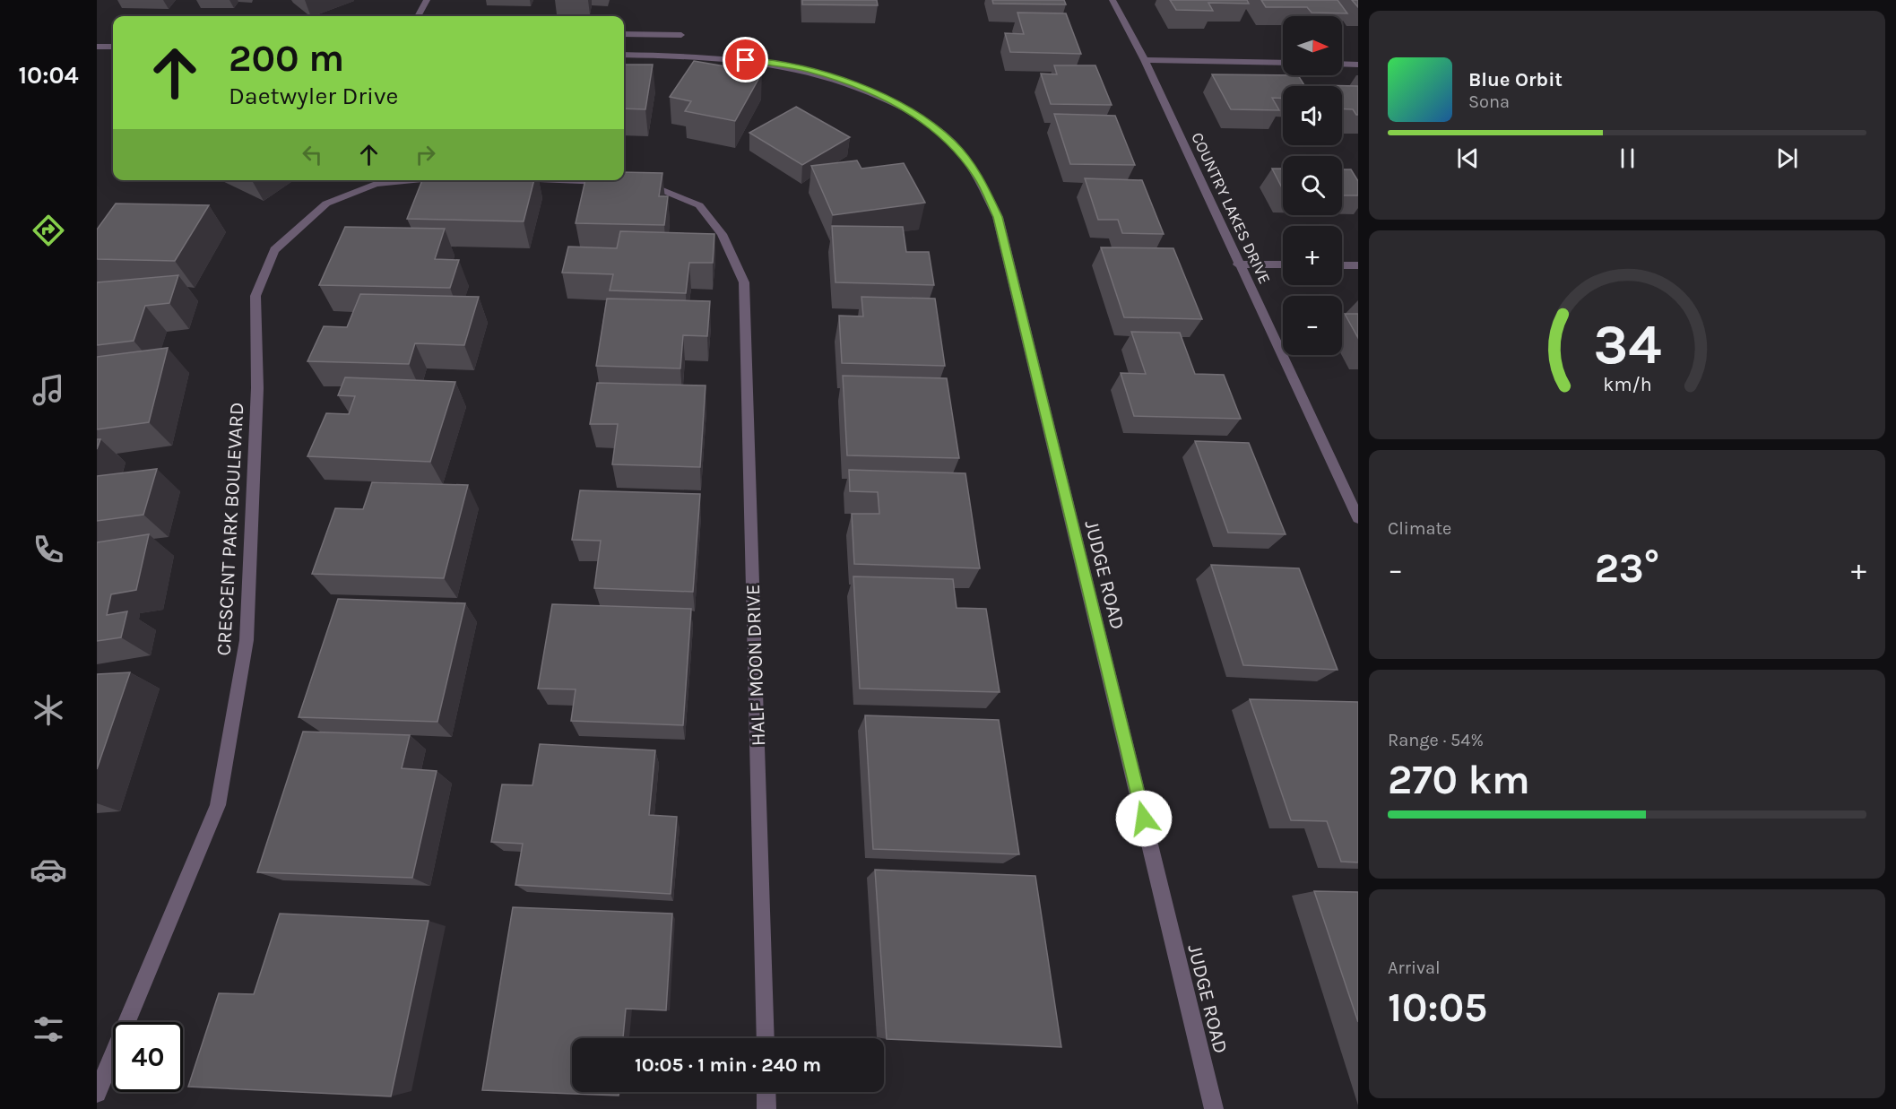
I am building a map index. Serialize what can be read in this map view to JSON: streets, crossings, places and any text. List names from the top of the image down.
{
  "streets": {
    "street": [
      "COUNTRY LAKES DRIVE",
      "CRESCENT PARK BOULEVARD",
      "JUDGE ROAD",
      "HALF MOON DRIVE"
    ]
  },
  "north": "right",
  "page": {
    "tabs": "10:04",
    "map_buttons": ["+", "−"],
    "turn": ["200 m", "Daetwyler Drive"],
    "song": ["Blue Orbit", "Sona"],
    "tile": [
      "Climate",
      ["Range · 54%", "270 km"],
      ["Arrival", "10:05"]
    ],
    "heat": ["−", "23°", "+"],
    "limit": "40",
    "trip": "10:05 · 1 min · 240 m",
    "gauge": ["34", "km/h"]
  }
}
